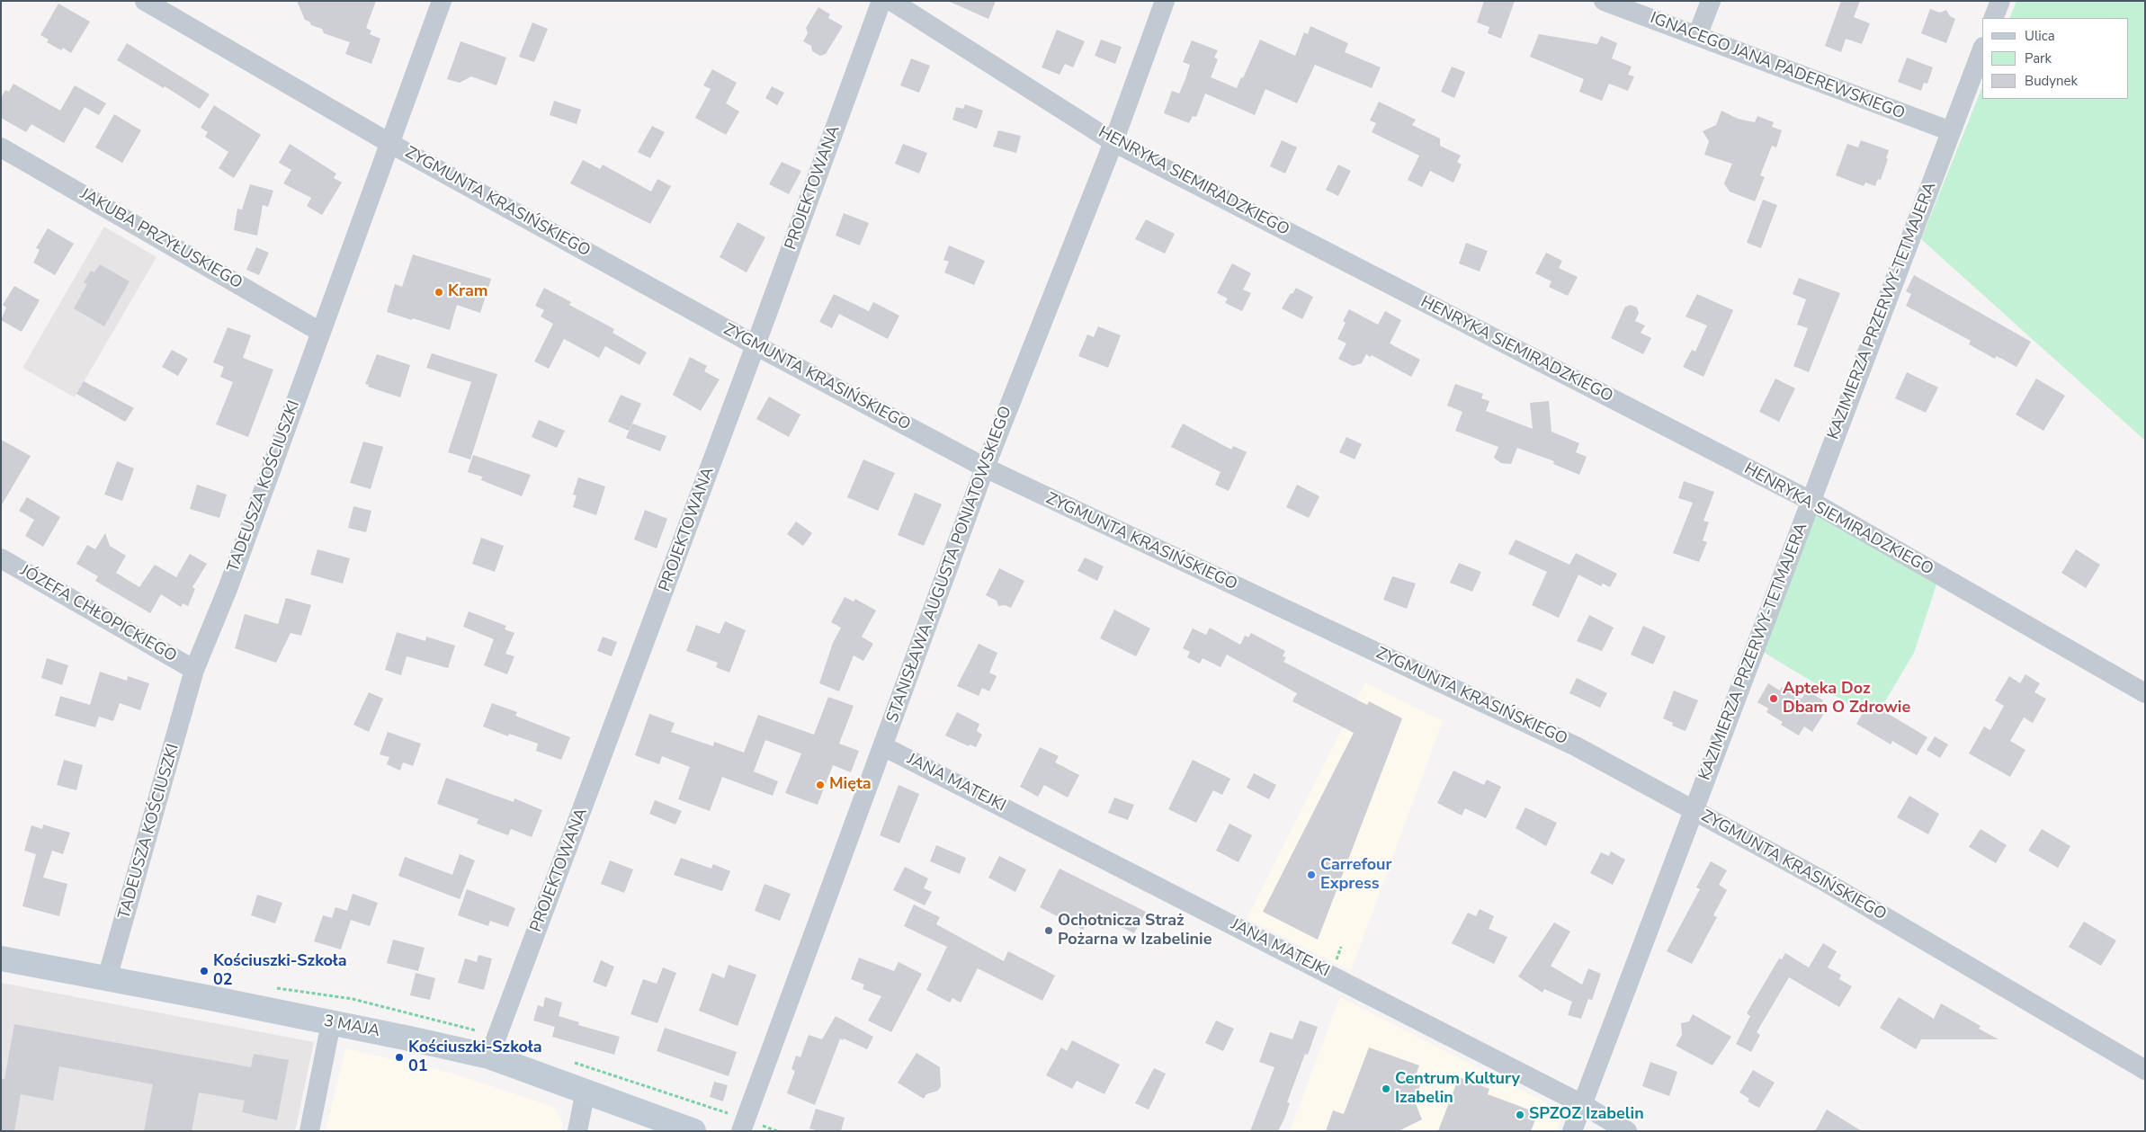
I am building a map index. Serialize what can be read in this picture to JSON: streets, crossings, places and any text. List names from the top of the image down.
{
  "streets": {
    "street": [
      "IGNACEGO JANA PADEREWSKIEGO",
      "HENRYKA SIEMIRADZKIEGO",
      "PROJEKTOWANA",
      "ZYGMUNTA KRASIŃSKIEGO",
      "JAKUBA PRZYŁUSKIEGO",
      "KAZIMIERZA PRZERWY-TETMAJERA",
      "TADEUSZA KOŚCIUSZKI",
      "STANISŁAWA AUGUSTA PONIATOWSKIEGO",
      "JÓZEFA CHŁOPICKIEGO",
      "JANA MATEJKI",
      "3 MAJA"
    ]
  },
  "crossings": [
    ["IGNACEGO JANA PADEREWSKIEGO", "KAZIMIERZA PRZERWY-TETMAJERA"],
    ["HENRYKA SIEMIRADZKIEGO", "KAZIMIERZA PRZERWY-TETMAJERA"],
    ["HENRYKA SIEMIRADZKIEGO", "STANISŁAWA AUGUSTA PONIATOWSKIEGO"],
    ["PROJEKTOWANA", "ZYGMUNTA KRASIŃSKIEGO"],
    ["PROJEKTOWANA", "3 MAJA"],
    ["ZYGMUNTA KRASIŃSKIEGO", "KAZIMIERZA PRZERWY-TETMAJERA"],
    ["ZYGMUNTA KRASIŃSKIEGO", "TADEUSZA KOŚCIUSZKI"],
    ["ZYGMUNTA KRASIŃSKIEGO", "STANISŁAWA AUGUSTA PONIATOWSKIEGO"],
    ["JAKUBA PRZYŁUSKIEGO", "TADEUSZA KOŚCIUSZKI"],
    ["KAZIMIERZA PRZERWY-TETMAJERA", "JANA MATEJKI"],
    ["TADEUSZA KOŚCIUSZKI", "JÓZEFA CHŁOPICKIEGO"],
    ["TADEUSZA KOŚCIUSZKI", "3 MAJA"],
    ["STANISŁAWA AUGUSTA PONIATOWSKIEGO", "JANA MATEJKI"]
  ],
  "places": [
    "Kram",
    "Apteka Doz Dbam O Zdrowie",
    "Mięta",
    "Carrefour Express",
    "Ochotnicza Straż Pożarna w Izabelinie",
    "Kościuszki-Szkoła 02",
    "Kościuszki-Szkoła 01",
    "Centrum Kultury Izabelin",
    "SPZOZ Izabelin"
  ],
  "legend": ["Ulica", "Park", "Budynek"]
}
